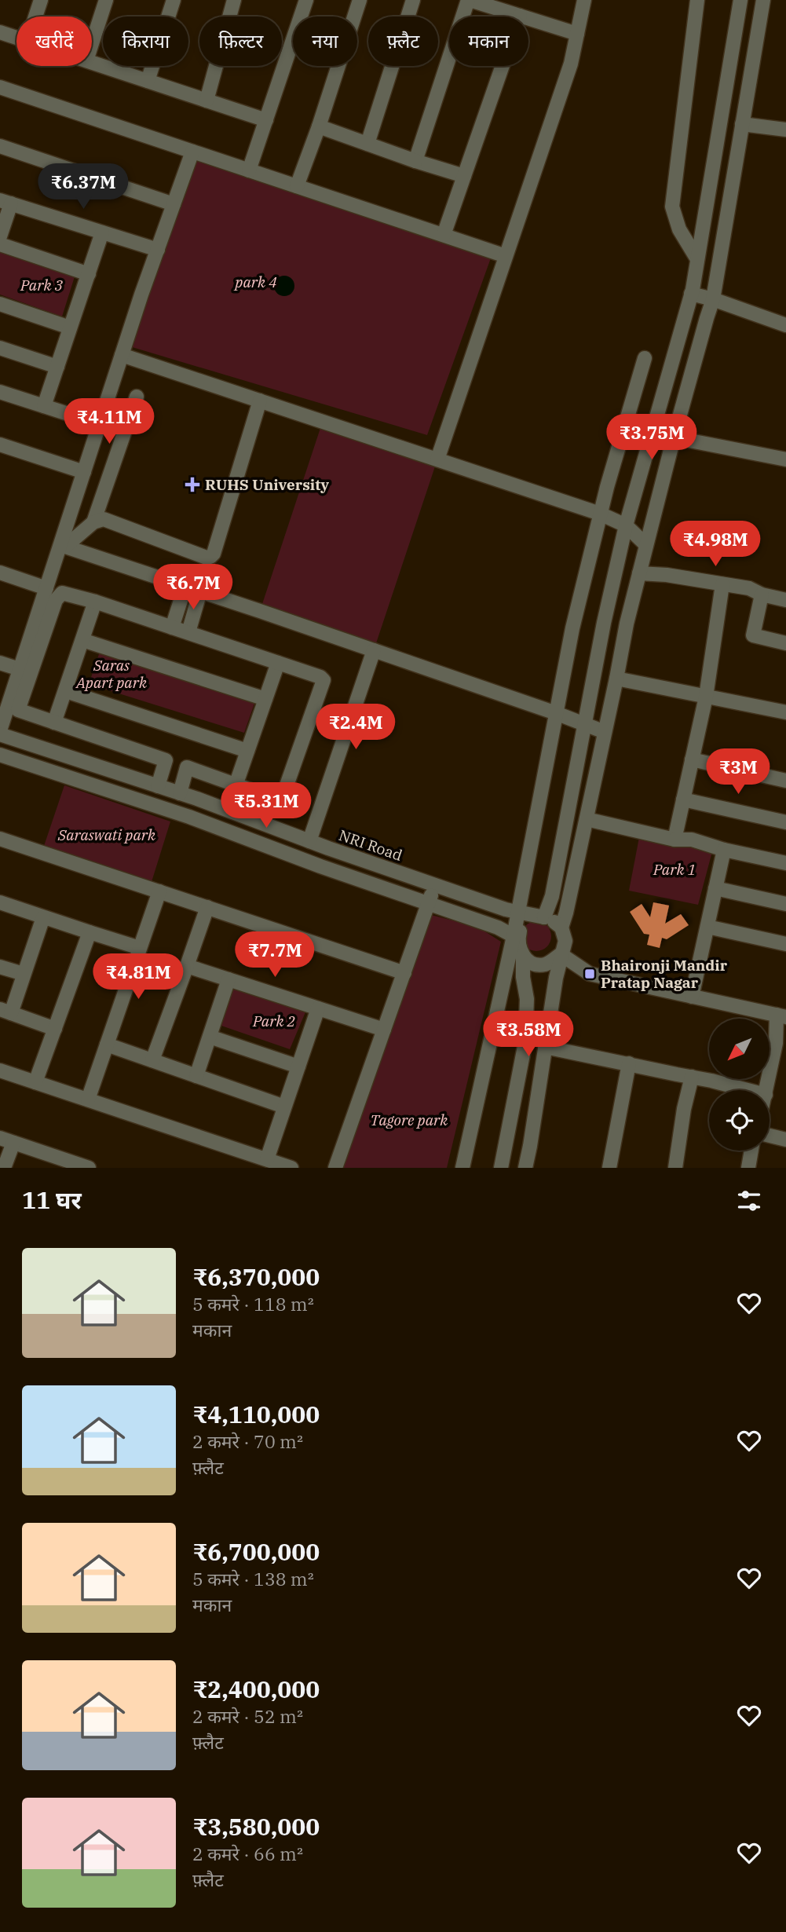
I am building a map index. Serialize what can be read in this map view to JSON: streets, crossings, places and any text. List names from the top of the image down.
{
  "streets": {
    "street": ["NRI Road"]
  },
  "parks": [
    "park 4",
    "Park 3",
    "Saras Apart park",
    "Saraswati park",
    "Park 1",
    "Park 2",
    "Tagore park"
  ],
  "places": {
    "health": ["RUHS University"],
    "transit": ["Bhaironji Mandir Pratap Nagar"]
  },
  "north": "bottom left",
  "page": {
    "chip": [
      "खरीदें",
      "किराया",
      "फ़िल्टर",
      "नया",
      "फ़्लैट",
      "मकान"
    ],
    "price": [
      "₹6.37M",
      "₹4.11M",
      "₹3.75M",
      "₹4.98M",
      "₹6.7M",
      "₹2.4M",
      "₹3M",
      "₹5.31M",
      "₹7.7M",
      "₹4.81M",
      "₹3.58M"
    ],
    "heading": "11 घर",
    "list": [
      {
        "name": "₹6,370,000",
        "note": "5 कमरे · 118 m² · मकान"
      },
      {
        "name": "₹4,110,000",
        "note": "2 कमरे · 70 m² · फ़्लैट"
      },
      {
        "name": "₹6,700,000",
        "note": "5 कमरे · 138 m² · मकान"
      },
      {
        "name": "₹2,400,000",
        "note": "2 कमरे · 52 m² · फ़्लैट"
      },
      {
        "name": "₹3,580,000",
        "note": "2 कमरे · 66 m² · फ़्लैट"
      }
    ]
  }
}
